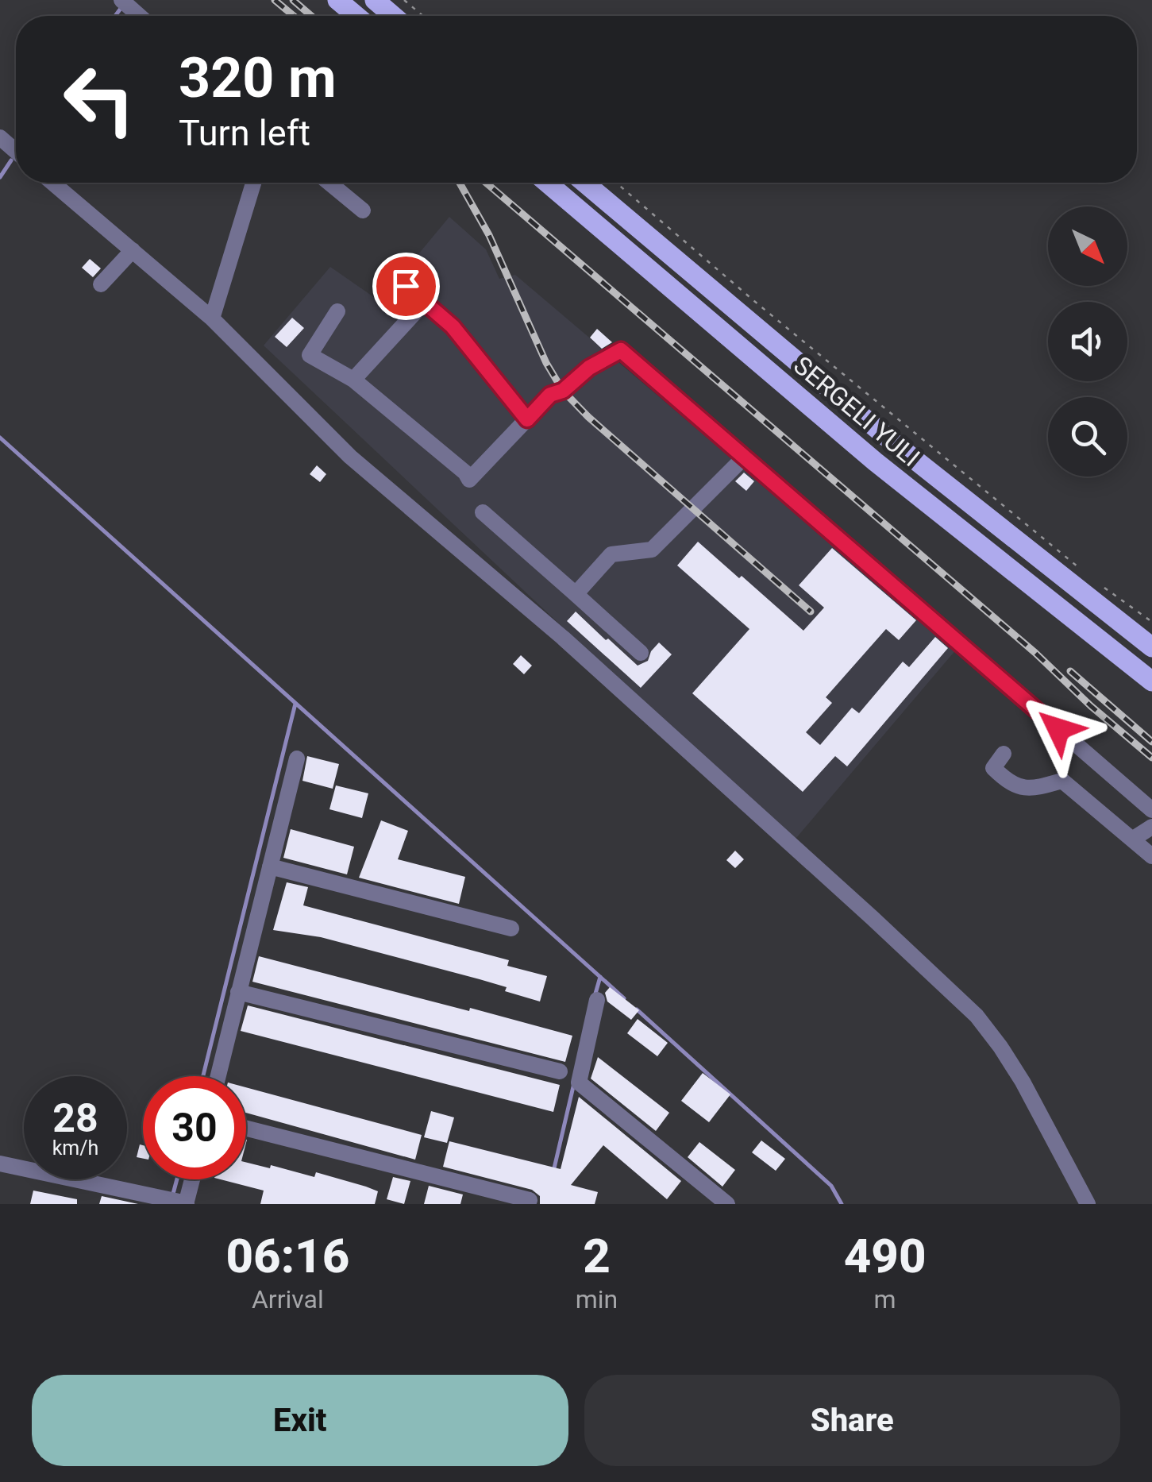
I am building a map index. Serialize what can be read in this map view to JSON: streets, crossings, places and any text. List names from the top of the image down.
{
  "streets": {
    "main road": ["SERGELI YULI"]
  },
  "north": "bottom right",
  "page": {
    "turn": ["320 m", "Turn left"],
    "speed": "28 km/h",
    "limit": "30",
    "eta": [
      "06:16",
      "Arrival",
      "2",
      "min",
      "490",
      "m"
    ],
    "buttons": ["Exit", "Share"]
  }
}
